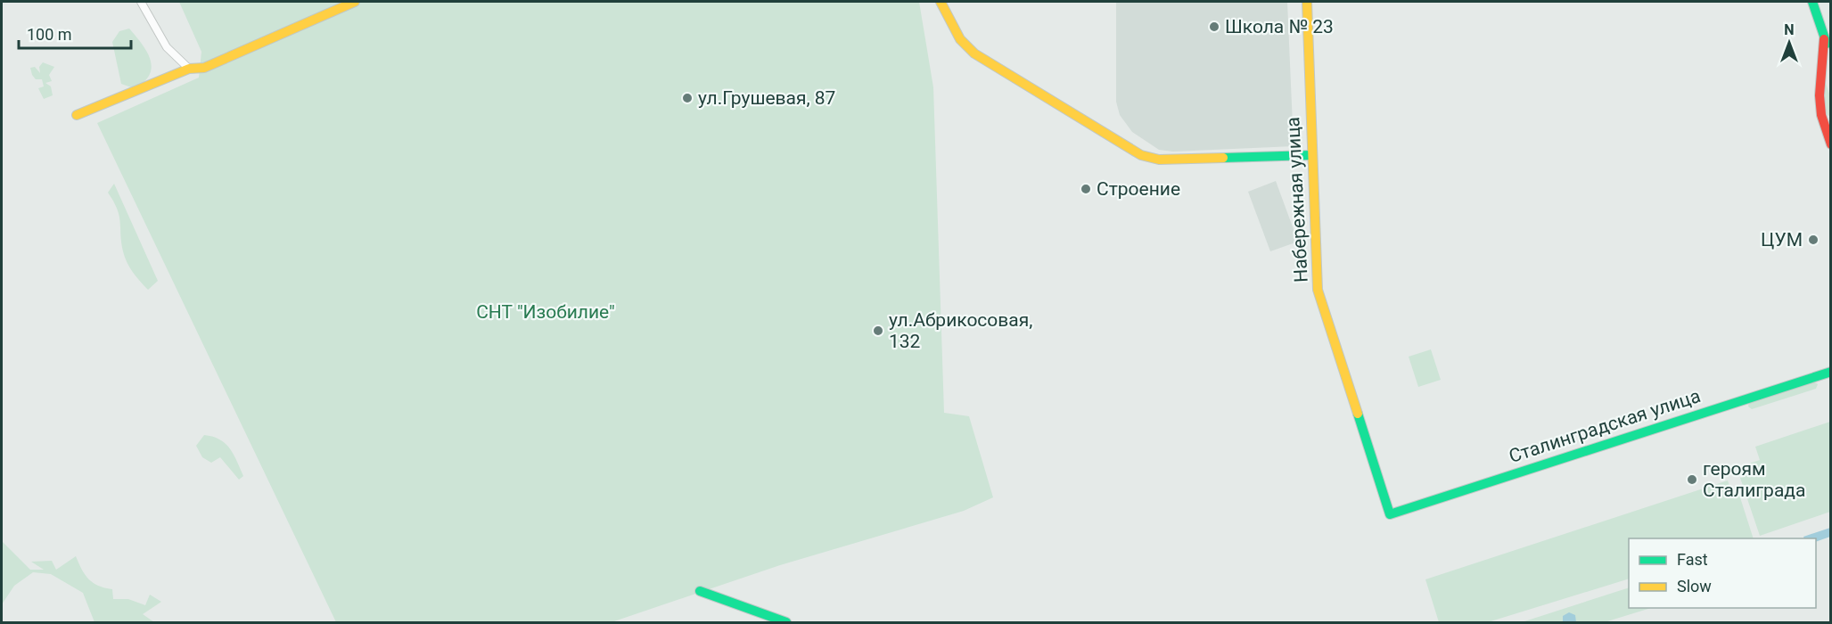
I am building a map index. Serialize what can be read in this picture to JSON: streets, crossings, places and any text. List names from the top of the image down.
{
  "streets": {
    "street": ["Набережная улица", "Сталинградская улица"]
  },
  "crossings": [
    ["Набережная улица", "Сталинградская улица"]
  ],
  "parks": ["СНТ \"Изобилие\""],
  "places": [
    "Школа № 23",
    "ул.Грушевая, 87",
    "Строение",
    "ЦУМ",
    "ул.Абрикосовая, 132",
    "героям Сталиграда"
  ],
  "legend": ["Fast", "Slow"],
  "scale_bar": "100 m",
  "north": "top"
}
